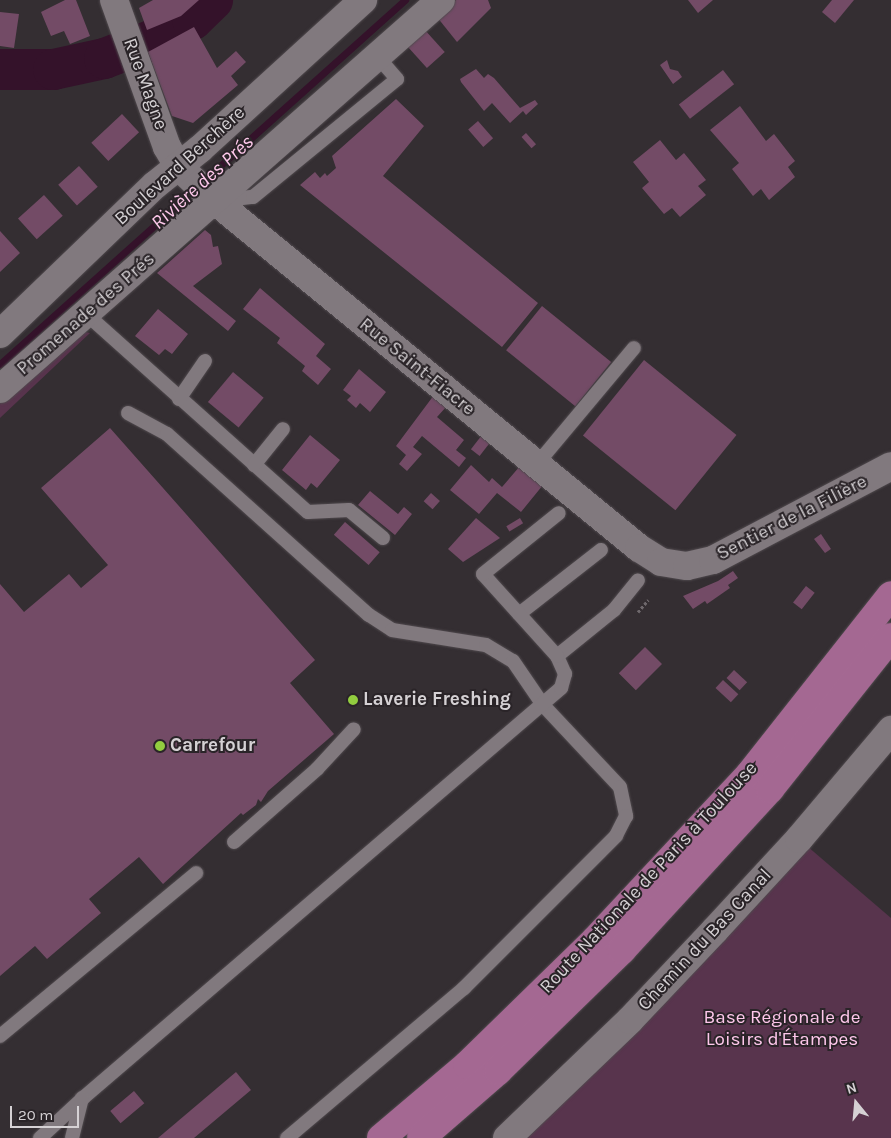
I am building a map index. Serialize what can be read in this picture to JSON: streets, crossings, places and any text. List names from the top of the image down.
{
  "streets": {
    "main road": ["Route Nationale de Paris à Toulouse"],
    "street": [
      "Rue Magne",
      "Boulevard Berchère",
      "Promenade des Prés",
      "Rue Saint-Fiacre",
      "Sentier de la Filière",
      "Chemin du Bas Canal"
    ]
  },
  "crossings": [
    ["Rue Magne", "Boulevard Berchère"],
    ["Rue Magne", "Rue Saint-Fiacre"],
    ["Boulevard Berchère", "Rue Saint-Fiacre"],
    ["Promenade des Prés", "Rue Saint-Fiacre"],
    ["Rue Saint-Fiacre", "Sentier de la Filière"]
  ],
  "water": ["Rivière des Prés"],
  "parks": ["Base Régionale de Loisirs d'Étampes"],
  "places": ["Laverie Freshing", "Carrefour"],
  "scale_bar": "20 m",
  "north": "top"
}
